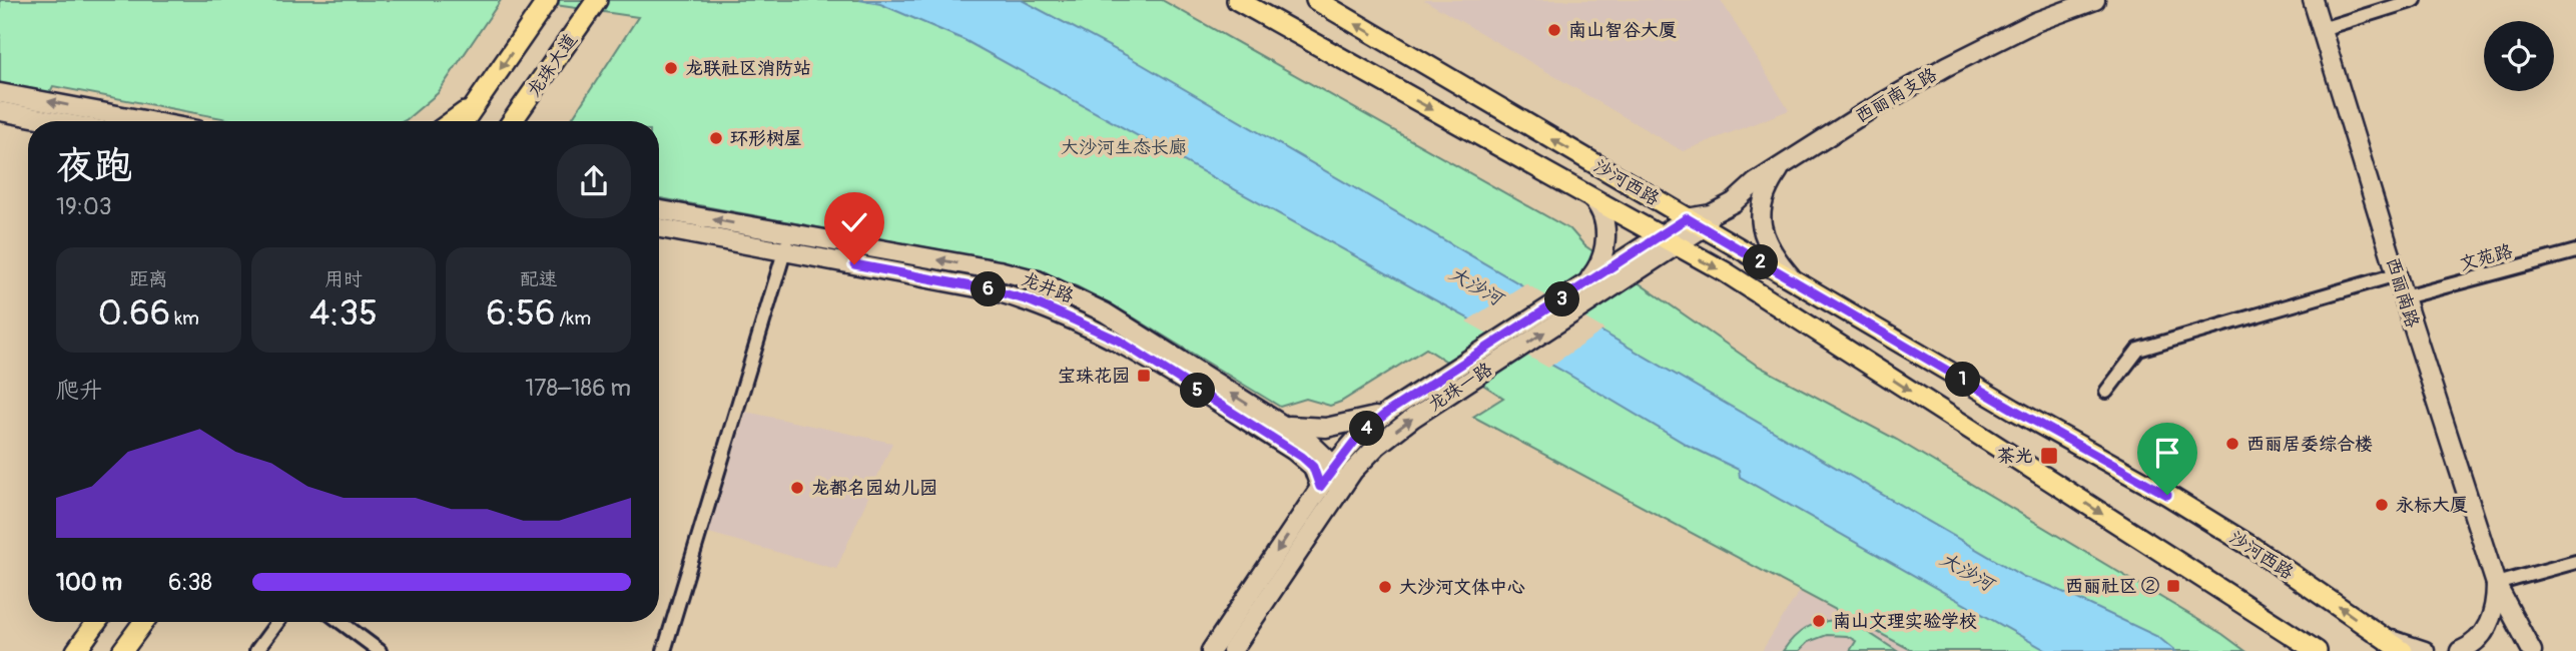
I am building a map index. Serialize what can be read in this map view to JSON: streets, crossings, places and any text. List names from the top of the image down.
{
  "streets": {
    "main road": ["龙珠大道", "沙河西路"],
    "street": [
      "西丽南支路",
      "文苑路",
      "龙井路",
      "西丽南路",
      "龙珠一路"
    ]
  },
  "crossings": [
    ["西丽南支路", "沙河西路"],
    ["西丽南支路", "龙珠一路"],
    ["沙河西路", "龙珠一路"],
    ["文苑路", "西丽南路"],
    ["龙井路", "龙珠一路"]
  ],
  "water": ["大沙河"],
  "parks": ["大沙河生态长廊"],
  "places": {
    "other": [
      "南山智谷大厦",
      "龙联社区消防站",
      "环形树屋",
      "西丽居委综合楼",
      "龙都名园幼儿园",
      "永标大厦",
      "大沙河文体中心",
      "南山文理实验学校"
    ],
    "transit": ["宝珠花园", "茶光", "西丽社区 ②"]
  },
  "page": {
    "heading": ["夜跑", "19:03"],
    "stats": [
      ["距离", "0.66 km"],
      ["用时", "4:35"],
      ["配速", "6:56 /km"]
    ],
    "pins": [
      "2",
      "6",
      "3",
      "1",
      "5",
      "4"
    ],
    "chart": ["爬升", "178–186 m"],
    "list": [
      {
        "name": "100 m",
        "note": "6:38"
      }
    ]
  }
}
